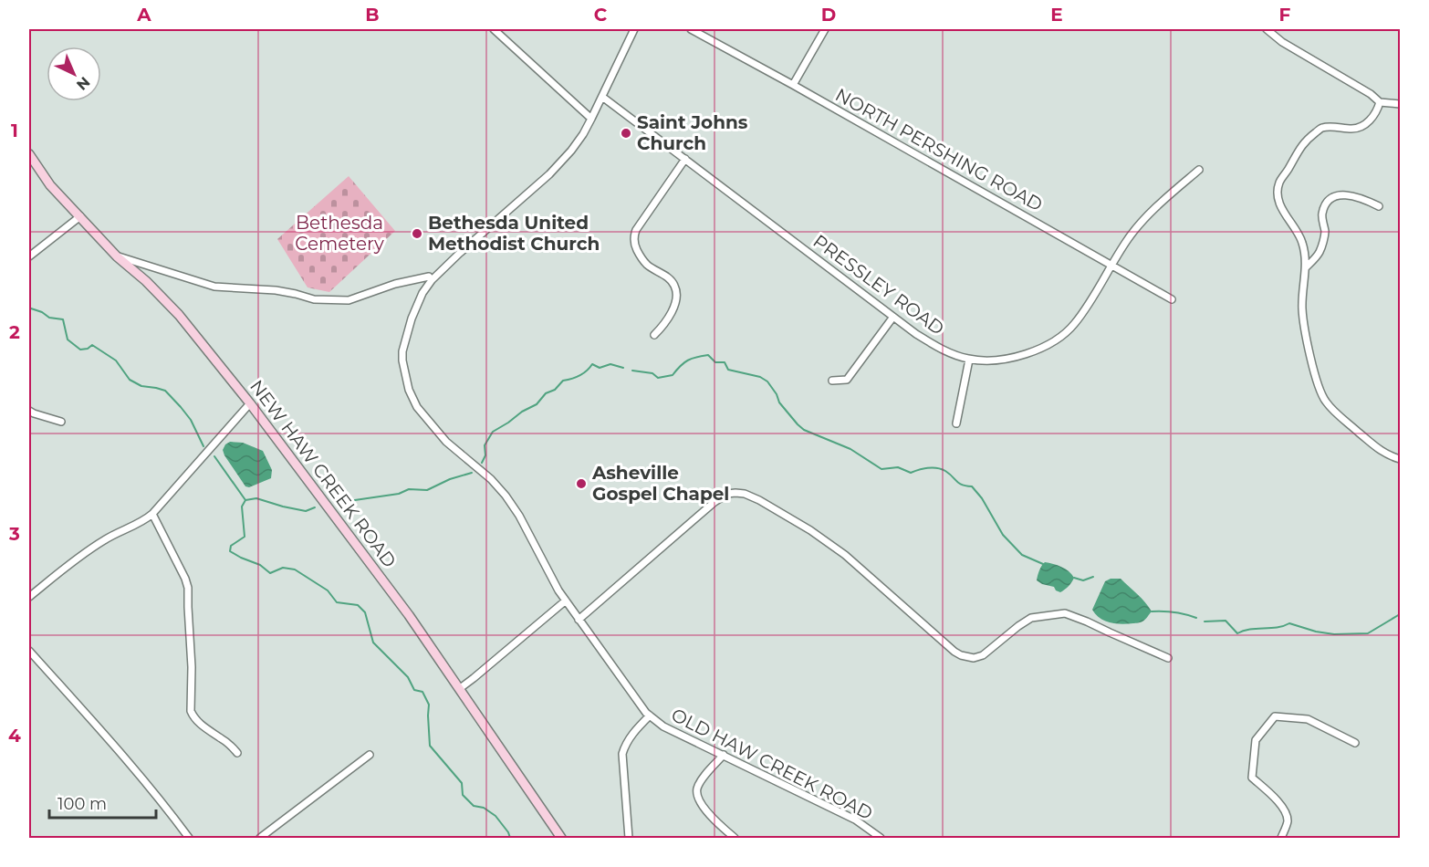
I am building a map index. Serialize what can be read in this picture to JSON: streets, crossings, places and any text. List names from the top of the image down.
{
  "streets": {
    "street": [
      "NORTH PERSHING ROAD",
      "PRESSLEY ROAD",
      "NEW HAW CREEK ROAD",
      "OLD HAW CREEK ROAD"
    ]
  },
  "crossings": [
    ["NORTH PERSHING ROAD", "PRESSLEY ROAD"],
    ["PRESSLEY ROAD", "OLD HAW CREEK ROAD"]
  ],
  "parks": ["Bethesda Cemetery"],
  "places": ["Saint Johns Church", "Bethesda United Methodist Church", "Asheville Gospel Chapel"],
  "scale_bar": "100 m",
  "north": "bottom right",
  "grid": {
    "columns": [
      "A",
      "B",
      "C",
      "D",
      "E",
      "F"
    ],
    "rows": [
      "1",
      "2",
      "3",
      "4"
    ]
  }
}
